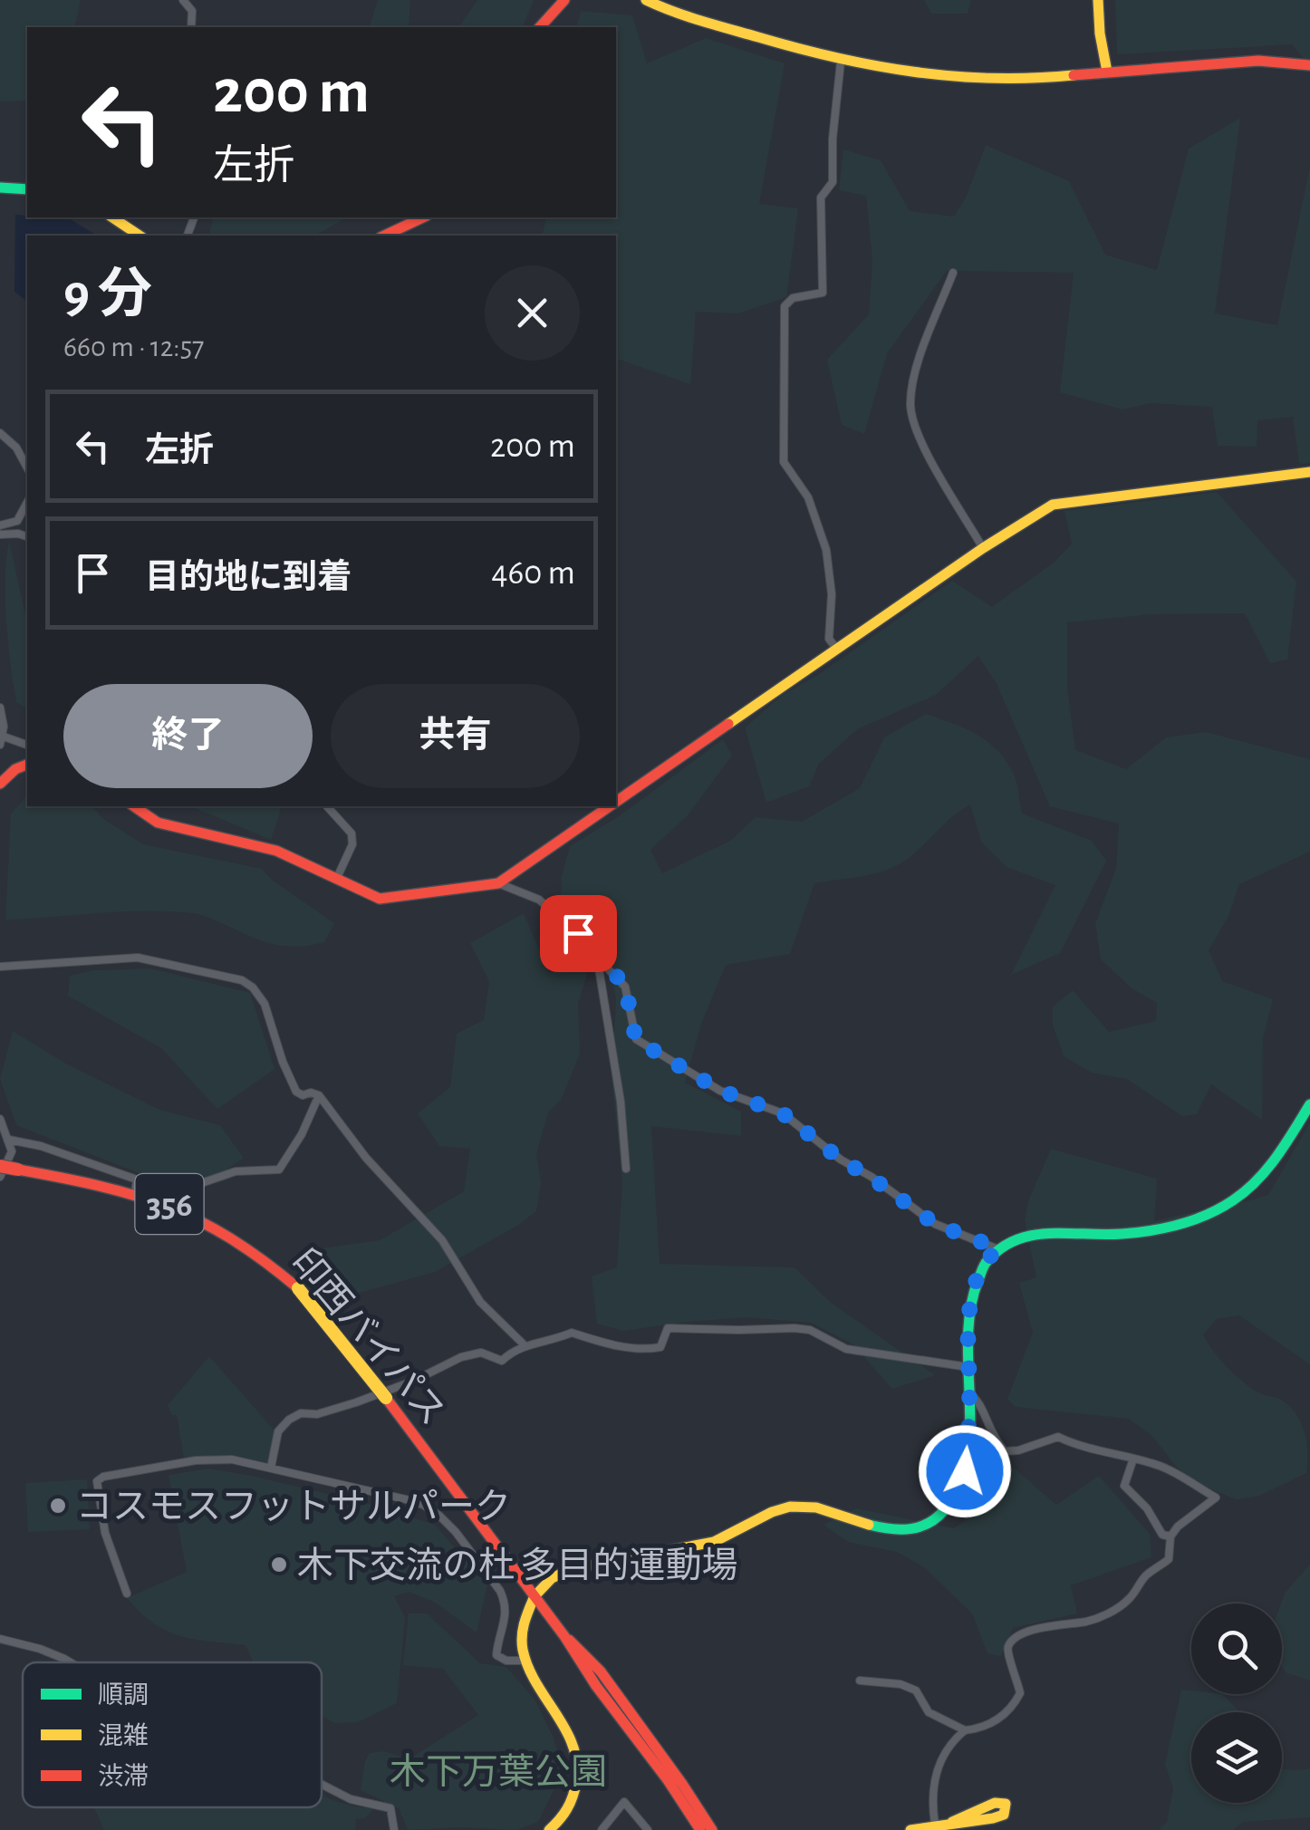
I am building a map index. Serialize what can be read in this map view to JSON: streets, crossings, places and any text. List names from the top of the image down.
{
  "streets": {
    "main road": ["356", "印西バイパス"]
  },
  "parks": ["木下万葉公園"],
  "places": ["コスモスフットサルパーク", "木下交流の杜 多目的運動場"],
  "legend": ["順調", "混雑", "渋滞"],
  "page": {
    "turn": ["200 m", "左折"],
    "heading": ["9 分", "660 m · 12:57"],
    "list": [
      {
        "name": "左折",
        "value": "200 m"
      },
      {
        "name": "目的地に到着",
        "value": "460 m"
      }
    ],
    "buttons": ["終了", "共有"]
  }
}
